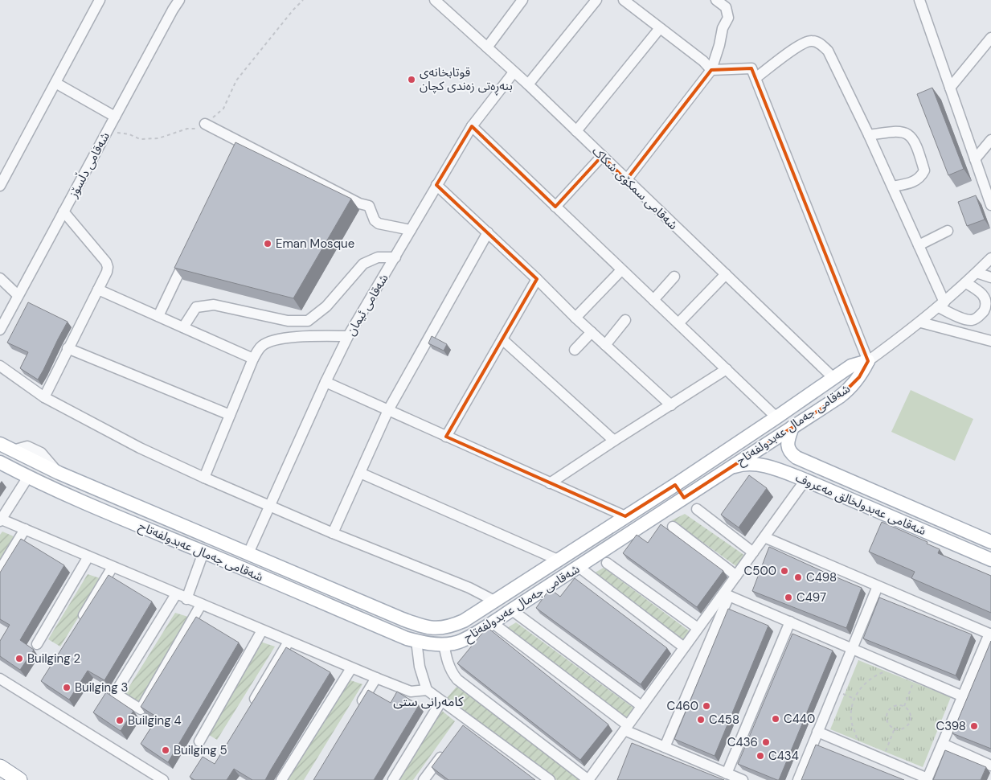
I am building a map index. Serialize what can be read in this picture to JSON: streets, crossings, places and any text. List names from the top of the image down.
{
  "streets": {
    "main road": ["شەقامی جەمال عەبدولفەتاح", "شەقامی عەبدولخالق مەعروف"],
    "street": ["شەقامی دڵسۆز", "شەقامی سمکۆی شکاک", "شەقامی ئیمان"]
  },
  "crossings": [
    ["شەقامی سمکۆی شکاک", "شەقامی ئیمان"],
    ["شەقامی سمکۆی شکاک", "شەقامی جەمال عەبدولفەتاح"],
    ["شەقامی ئیمان", "شەقامی جەمال عەبدولفەتاح"],
    ["شەقامی جەمال عەبدولفەتاح", "شەقامی عەبدولخالق مەعروف"]
  ],
  "districts": ["كامه‌رانی ستی"],
  "places": [
    "قوتابخانەی بنەڕەتی زەندی کچان",
    "Eman Mosque",
    "C500",
    "C498",
    "C497",
    "Builging 2",
    "Builging 3",
    "C460",
    "C440",
    "C458",
    "Builging 4",
    "C398",
    "C436",
    "Builging 5",
    "C434"
  ]
}
